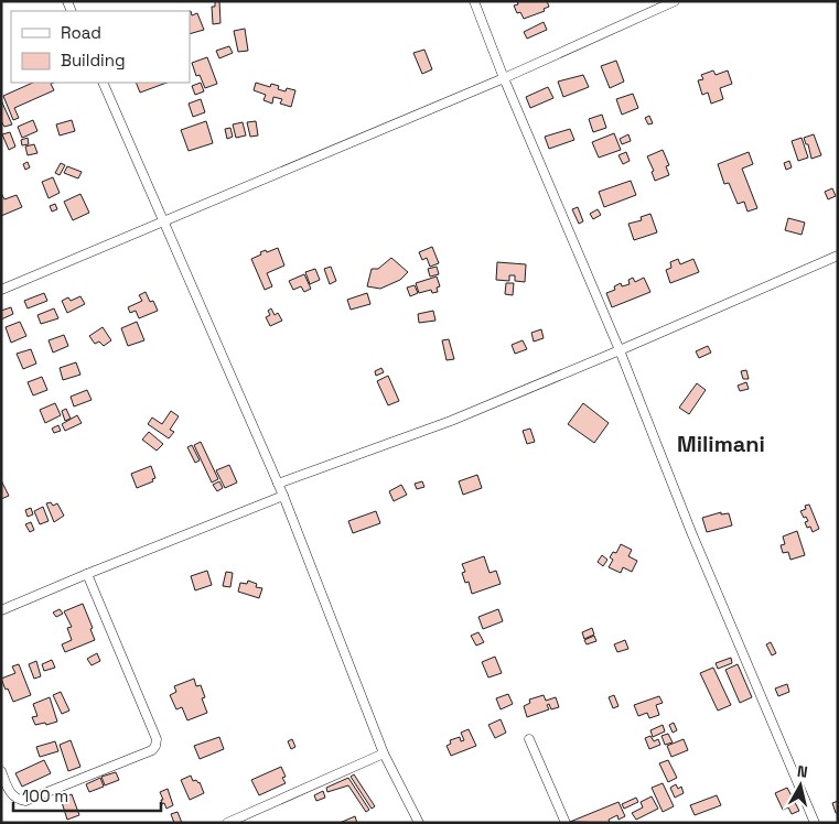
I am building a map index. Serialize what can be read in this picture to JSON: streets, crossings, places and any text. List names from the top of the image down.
{
  "districts": ["Milimani"],
  "legend": ["Road", "Building"],
  "scale_bar": "100 m",
  "north": "top"
}
